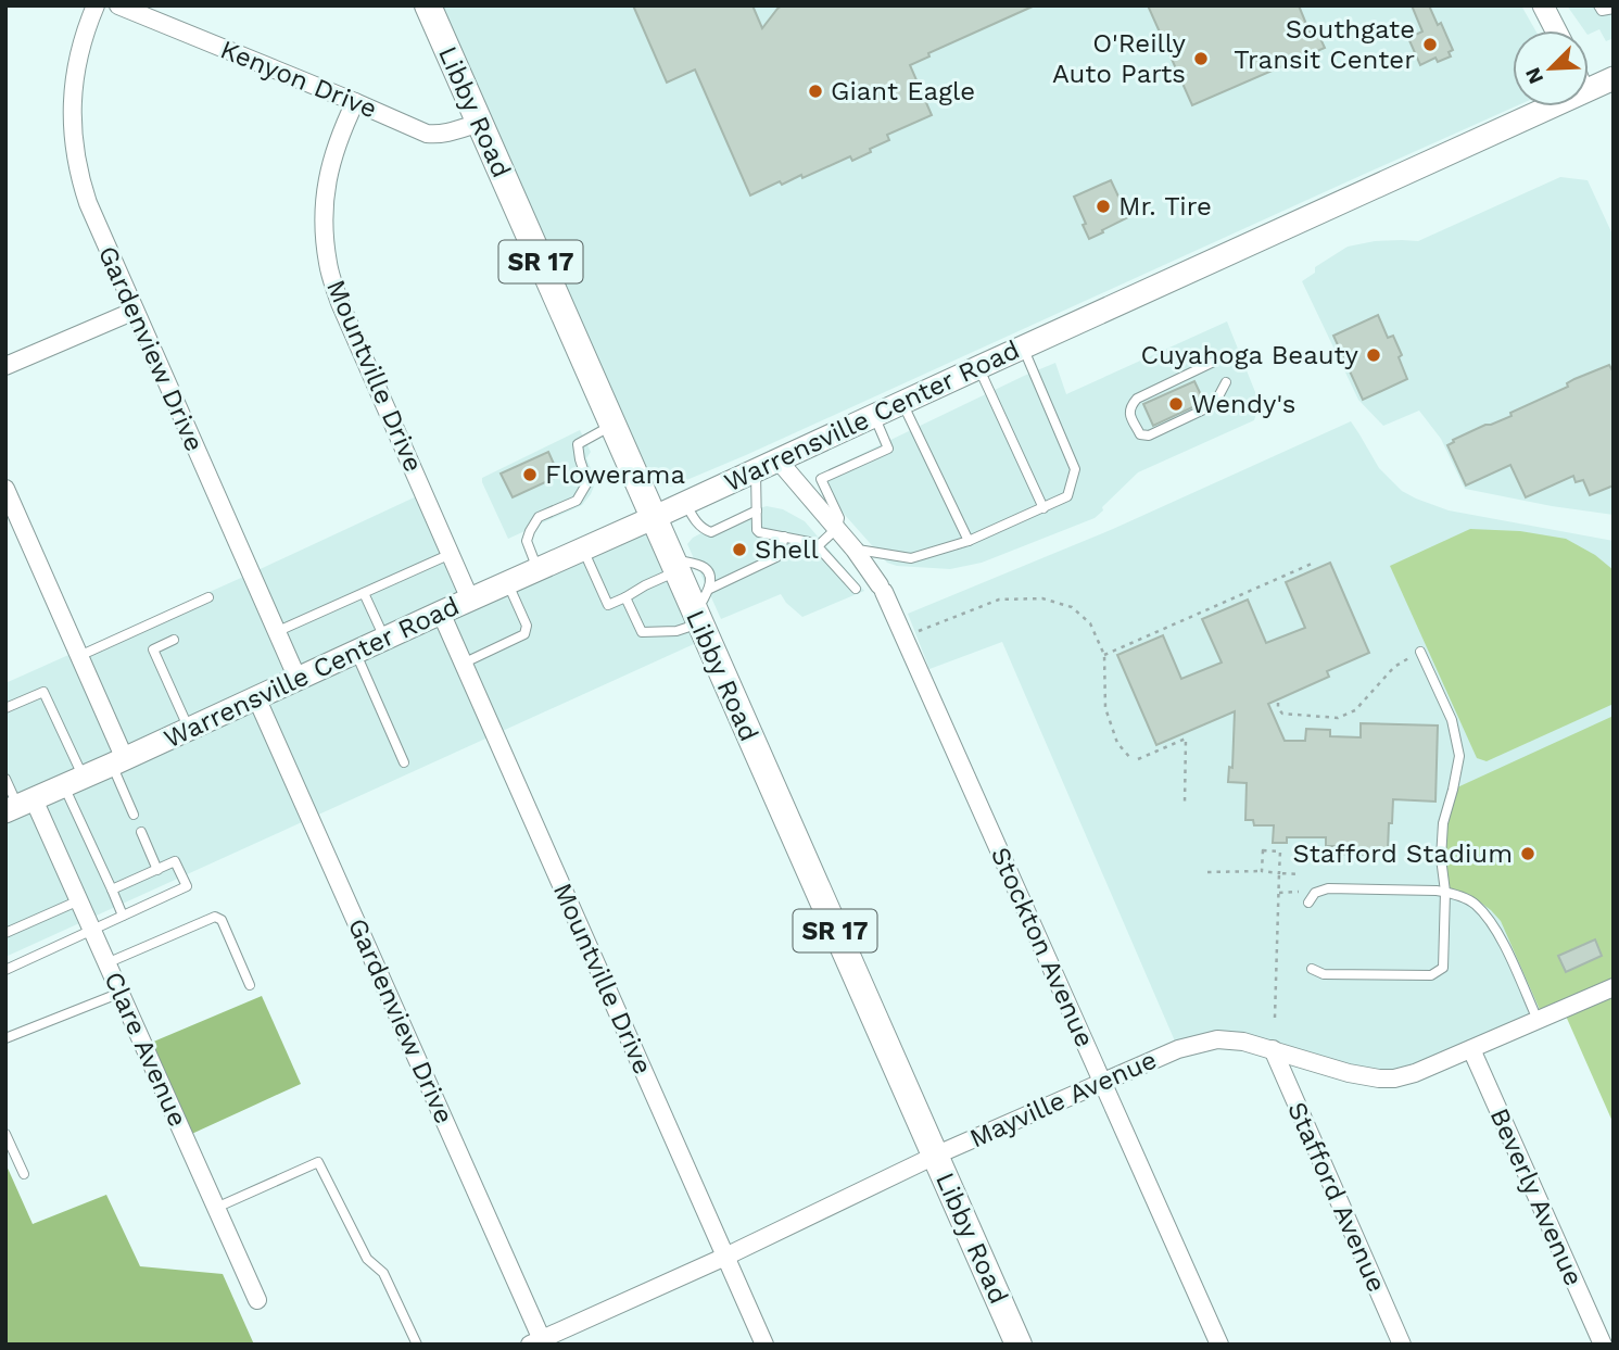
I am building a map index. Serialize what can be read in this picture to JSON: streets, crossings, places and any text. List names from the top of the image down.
{
  "streets": {
    "main road": ["Libby Road", "SR 17", "Warrensville Center Road"],
    "street": [
      "Kenyon Drive",
      "Gardenview Drive",
      "Mountville Drive",
      "Stockton Avenue",
      "Clare Avenue",
      "Mayville Avenue",
      "Stafford Avenue",
      "Beverly Avenue"
    ]
  },
  "crossings": [
    ["Kenyon Drive", "Libby Road"],
    ["Kenyon Drive", "Mountville Drive"],
    ["Libby Road", "Warrensville Center Road"],
    ["Libby Road", "Mayville Avenue"],
    ["Gardenview Drive", "Warrensville Center Road"],
    ["Gardenview Drive", "Mayville Avenue"],
    ["Mountville Drive", "Warrensville Center Road"],
    ["Mountville Drive", "Mayville Avenue"],
    ["Warrensville Center Road", "Stockton Avenue"],
    ["Warrensville Center Road", "Clare Avenue"],
    ["Stockton Avenue", "Mayville Avenue"],
    ["Mayville Avenue", "Stafford Avenue"],
    ["Mayville Avenue", "Beverly Avenue"]
  ],
  "places": [
    "Southgate Transit Center",
    "O'Reilly Auto Parts",
    "Giant Eagle",
    "Mr. Tire",
    "Cuyahoga Beauty",
    "Wendy's",
    "Flowerama",
    "Shell",
    "Stafford Stadium"
  ],
  "north": "bottom left"
}
